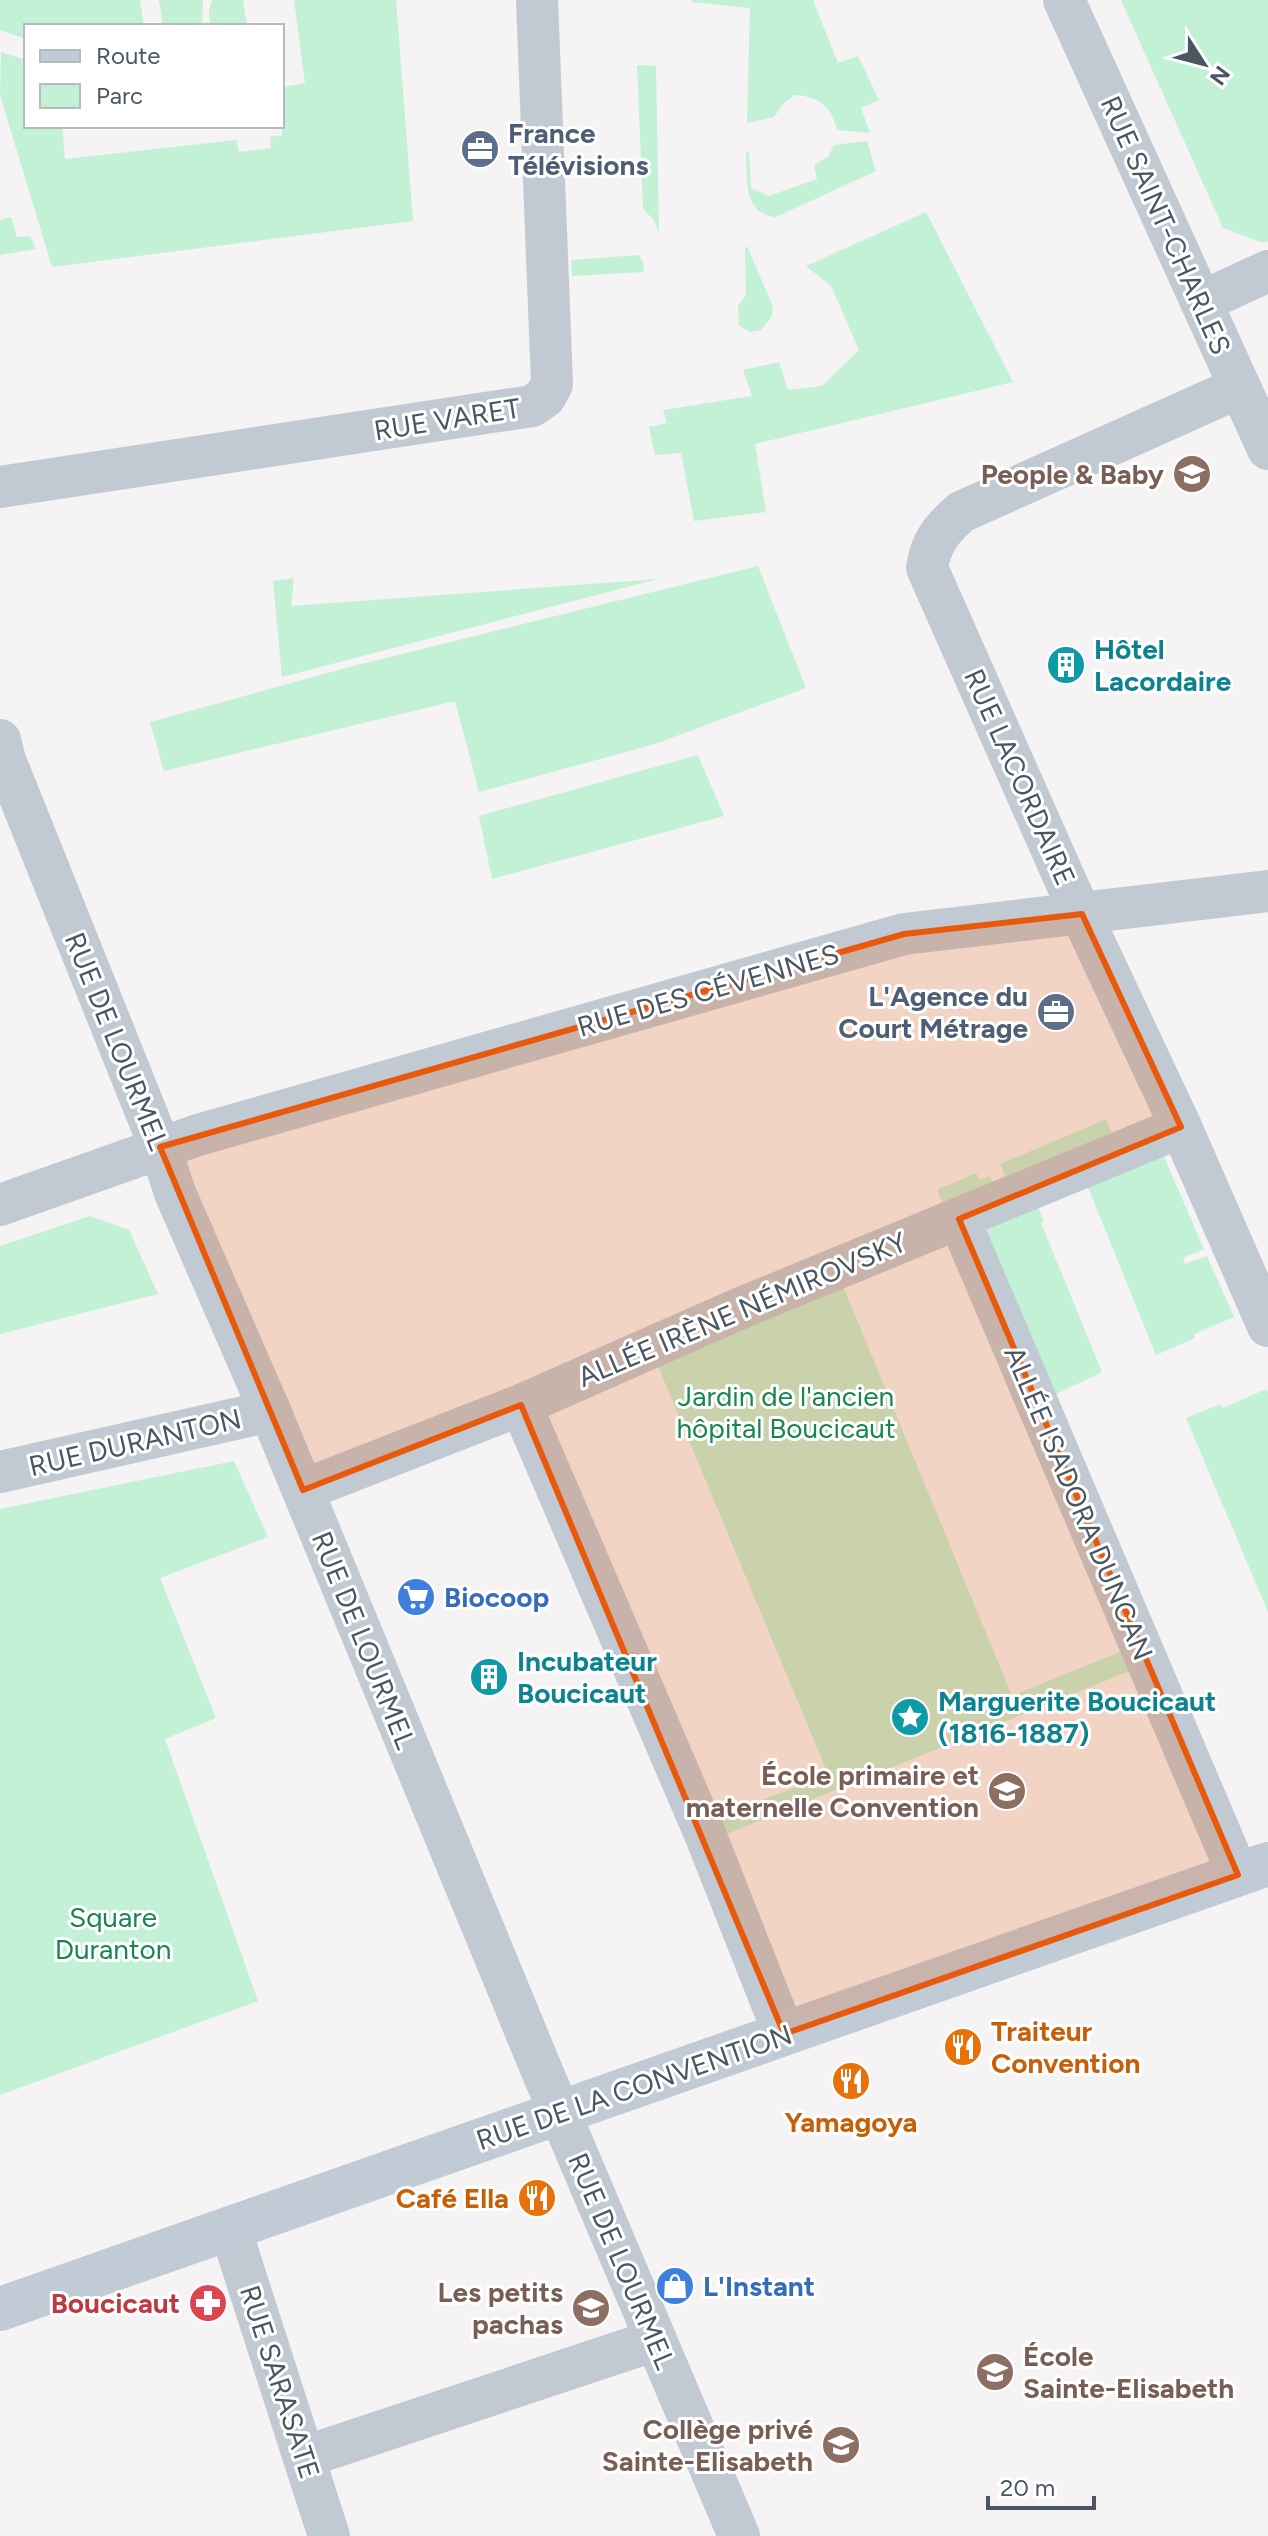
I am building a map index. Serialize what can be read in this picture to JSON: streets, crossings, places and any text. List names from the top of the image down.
{
  "streets": {
    "main road": ["RUE DE LA CONVENTION"],
    "street": [
      "RUE SAINT-CHARLES",
      "RUE VARET",
      "RUE LACORDAIRE",
      "RUE DES CÉVENNES",
      "RUE DE LOURMEL",
      "ALLÉE IRÈNE NÉMIROVSKY",
      "RUE DURANTON",
      "ALLÉE ISADORA DUNCAN",
      "RUE SARASATE"
    ]
  },
  "crossings": [
    ["RUE SAINT-CHARLES", "RUE LACORDAIRE"],
    ["RUE LACORDAIRE", "RUE DES CÉVENNES"],
    ["RUE LACORDAIRE", "ALLÉE IRÈNE NÉMIROVSKY"],
    ["RUE DES CÉVENNES", "RUE DE LOURMEL"],
    ["RUE DE LOURMEL", "ALLÉE IRÈNE NÉMIROVSKY"],
    ["RUE DE LOURMEL", "RUE DURANTON"],
    ["RUE DE LOURMEL", "RUE DE LA CONVENTION"],
    ["ALLÉE IRÈNE NÉMIROVSKY", "ALLÉE ISADORA DUNCAN"],
    ["ALLÉE ISADORA DUNCAN", "RUE DE LA CONVENTION"],
    ["RUE DE LA CONVENTION", "RUE SARASATE"]
  ],
  "parks": ["Jardin de l'ancien hôpital Boucicaut", "Square Duranton"],
  "places": {
    "office": ["France Télévisions", "L'Agence du Court Métrage"],
    "school or university": [
      "People & Baby",
      "École primaire et maternelle Convention",
      "Les petits pachas",
      "École Sainte-Elisabeth",
      "Collège privé Sainte-Elisabeth"
    ],
    "building": ["Hôtel Lacordaire", "Incubateur Boucicaut"],
    "supermarket": ["Biocoop"],
    "place": ["Marguerite Boucicaut (1816-1887)"],
    "restaurant": ["Traiteur Convention", "Yamagoya", "Café Ella"],
    "shop": ["L'Instant"],
    "pharmacy": ["Boucicaut"]
  },
  "legend": ["Route", "Parc"],
  "scale_bar": "20 m",
  "north": "bottom right"
}
